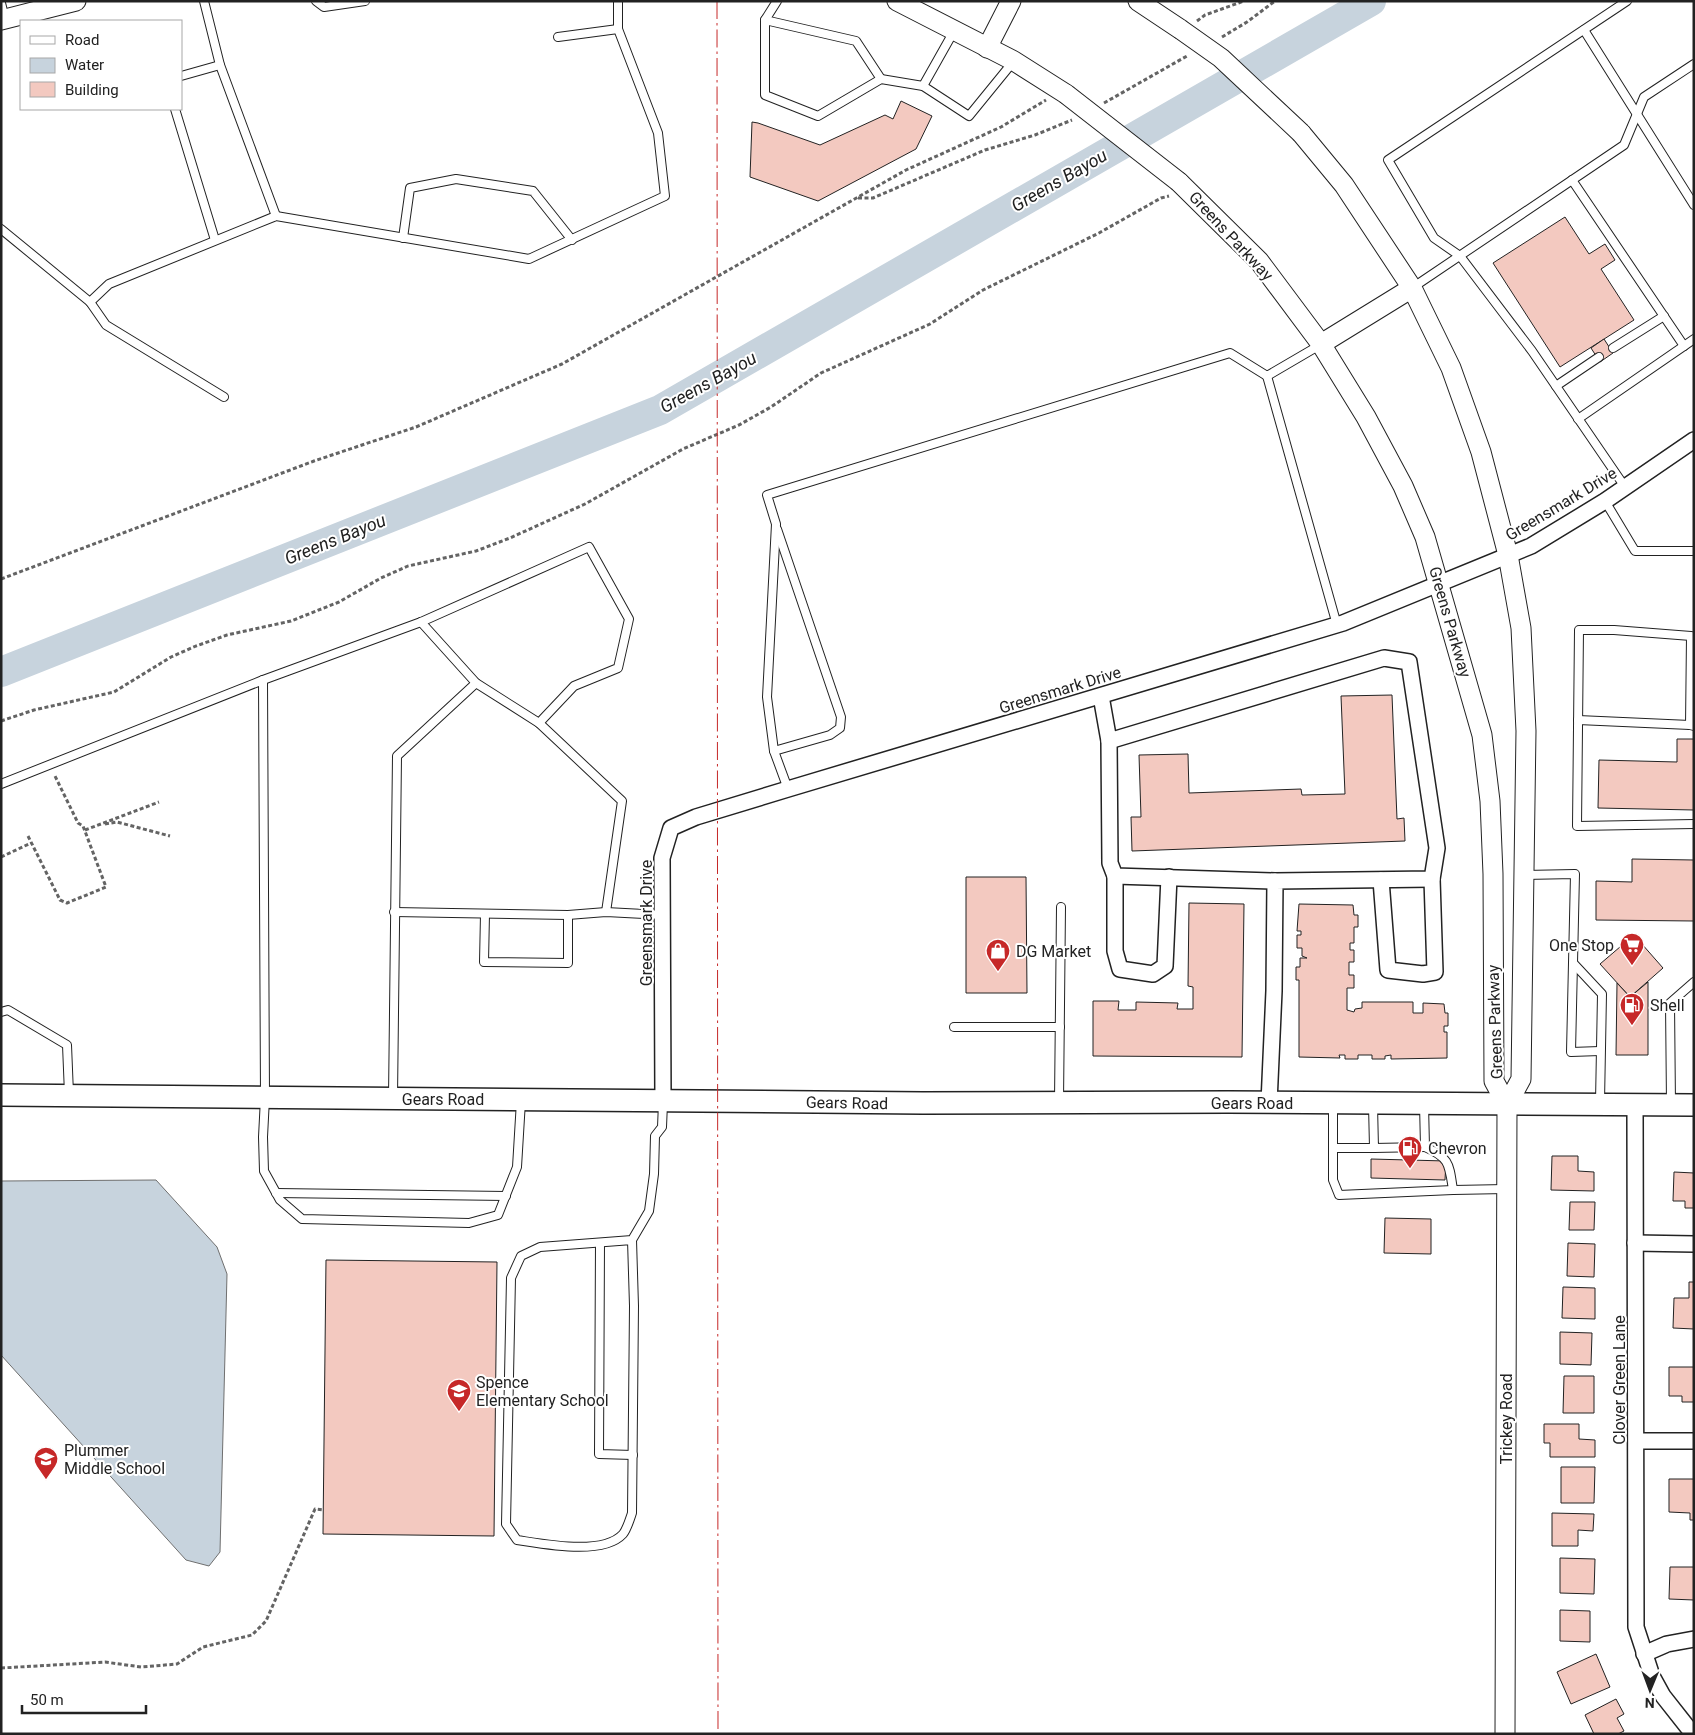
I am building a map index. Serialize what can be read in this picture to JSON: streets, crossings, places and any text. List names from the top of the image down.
{
  "streets": {
    "main road": ["Gears Road"],
    "street": [
      "Greens Parkway",
      "Greensmark Drive",
      "Clover Green Lane",
      "Trickey Road"
    ]
  },
  "crossings": [
    ["Greens Parkway", "Greensmark Drive"],
    ["Greens Parkway", "Gears Road"],
    ["Greens Parkway", "Trickey Road"],
    ["Greensmark Drive", "Gears Road"],
    ["Gears Road", "Clover Green Lane"],
    ["Gears Road", "Trickey Road"]
  ],
  "water": ["Greens Bayou"],
  "places": {
    "supermarket": ["One Stop"],
    "shop": ["DG Market"],
    "fuel station": ["Shell", "Chevron"],
    "school or university": ["Spence Elementary School", "Plummer Middle School"]
  },
  "legend": ["Road", "Water", "Building"],
  "scale_bar": "50 m",
  "north": "bottom"
}
